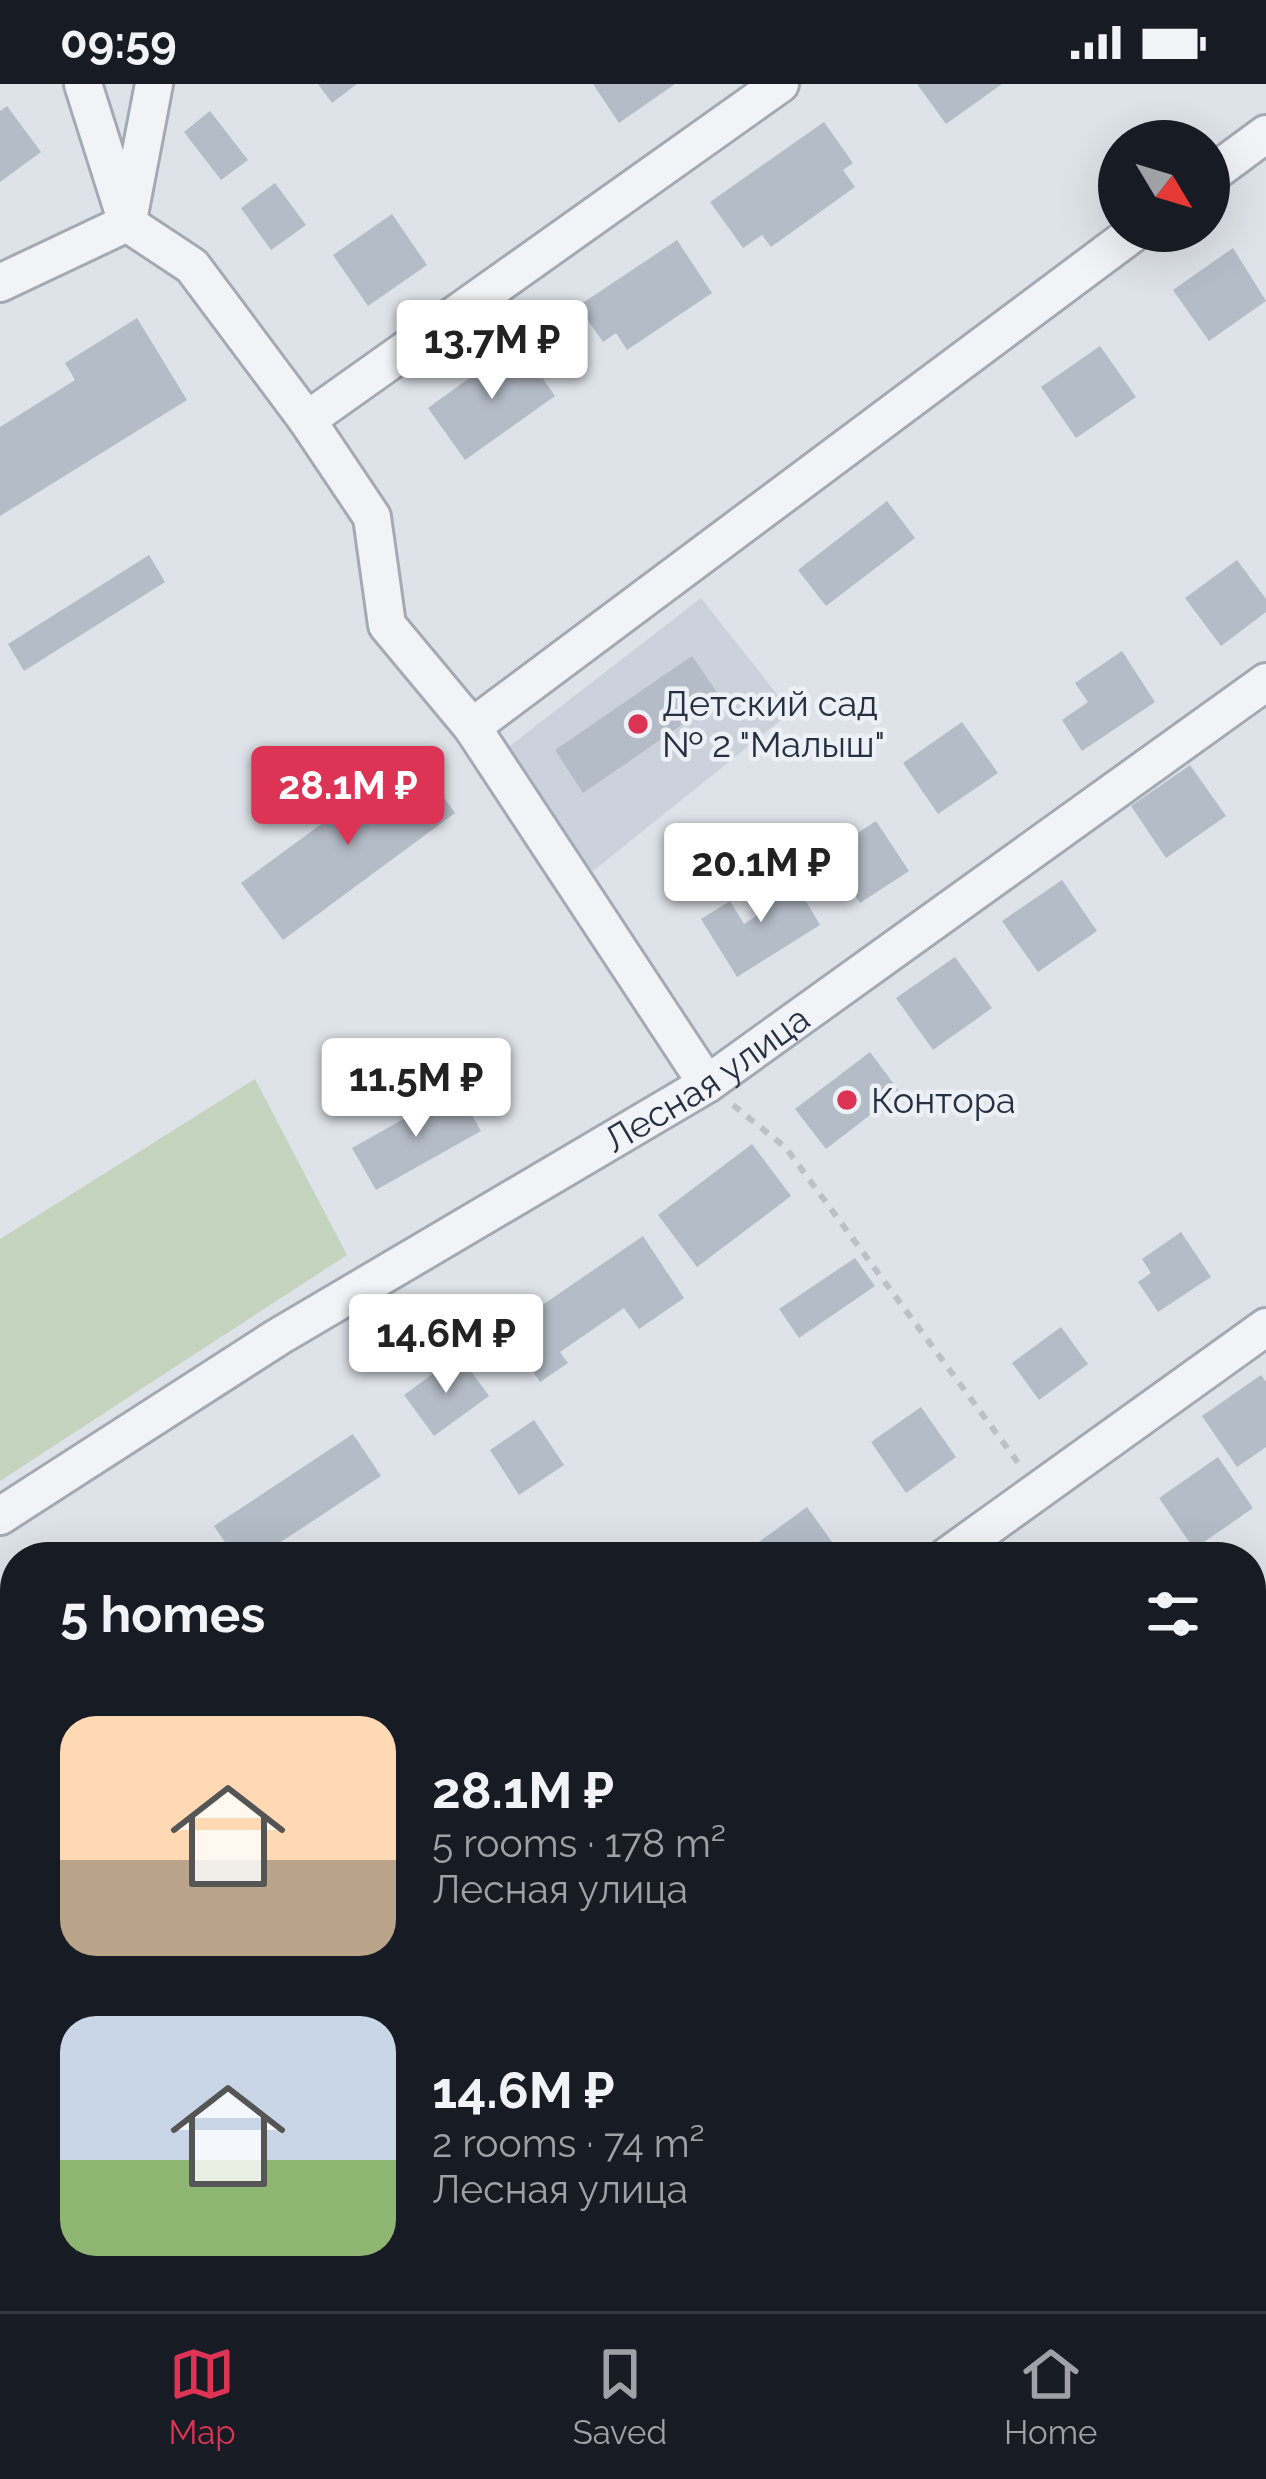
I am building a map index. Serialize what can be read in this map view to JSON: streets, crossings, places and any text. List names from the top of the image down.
{
  "streets": {
    "street": ["Лесная улица"]
  },
  "places": ["Детский сад № 2 \"Малыш\"", "Контора"],
  "north": "bottom right",
  "page": {
    "status": "09:59",
    "price": [
      "13.7M ₽",
      "28.1M ₽",
      "20.1M ₽",
      "11.5M ₽",
      "14.6M ₽"
    ],
    "heading": "5 homes",
    "list": [
      {
        "name": "28.1M ₽",
        "note": "5 rooms · 178 m² · Лесная улица"
      },
      {
        "name": "14.6M ₽",
        "note": "2 rooms · 74 m² · Лесная улица"
      }
    ],
    "tabs": ["Map", "Saved", "Home"]
  }
}
